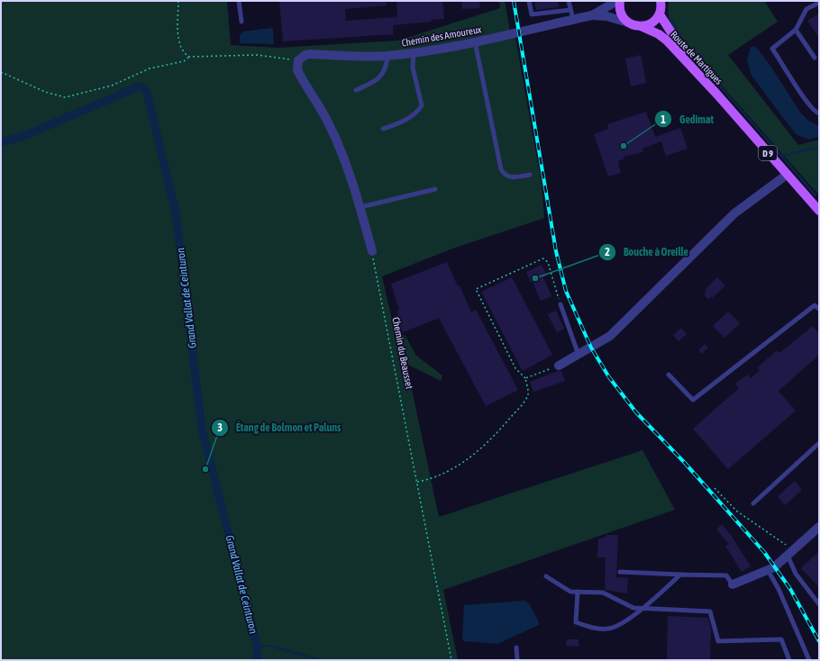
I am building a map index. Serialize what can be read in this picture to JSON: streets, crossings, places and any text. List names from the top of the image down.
{
  "streets": {
    "main road": ["Route de Martigues", "D 9"],
    "street": ["Chemin des Amoureux"],
    "path": ["Chemin du Beausset"]
  },
  "crossings": [
    ["Chemin des Amoureux", "Route de Martigues"]
  ],
  "water": ["Grand Vallat de Ceinturon"],
  "places": ["Gedimat", "Bouche à Oreille", "Étang de Bolmon et Paluns"]
}
